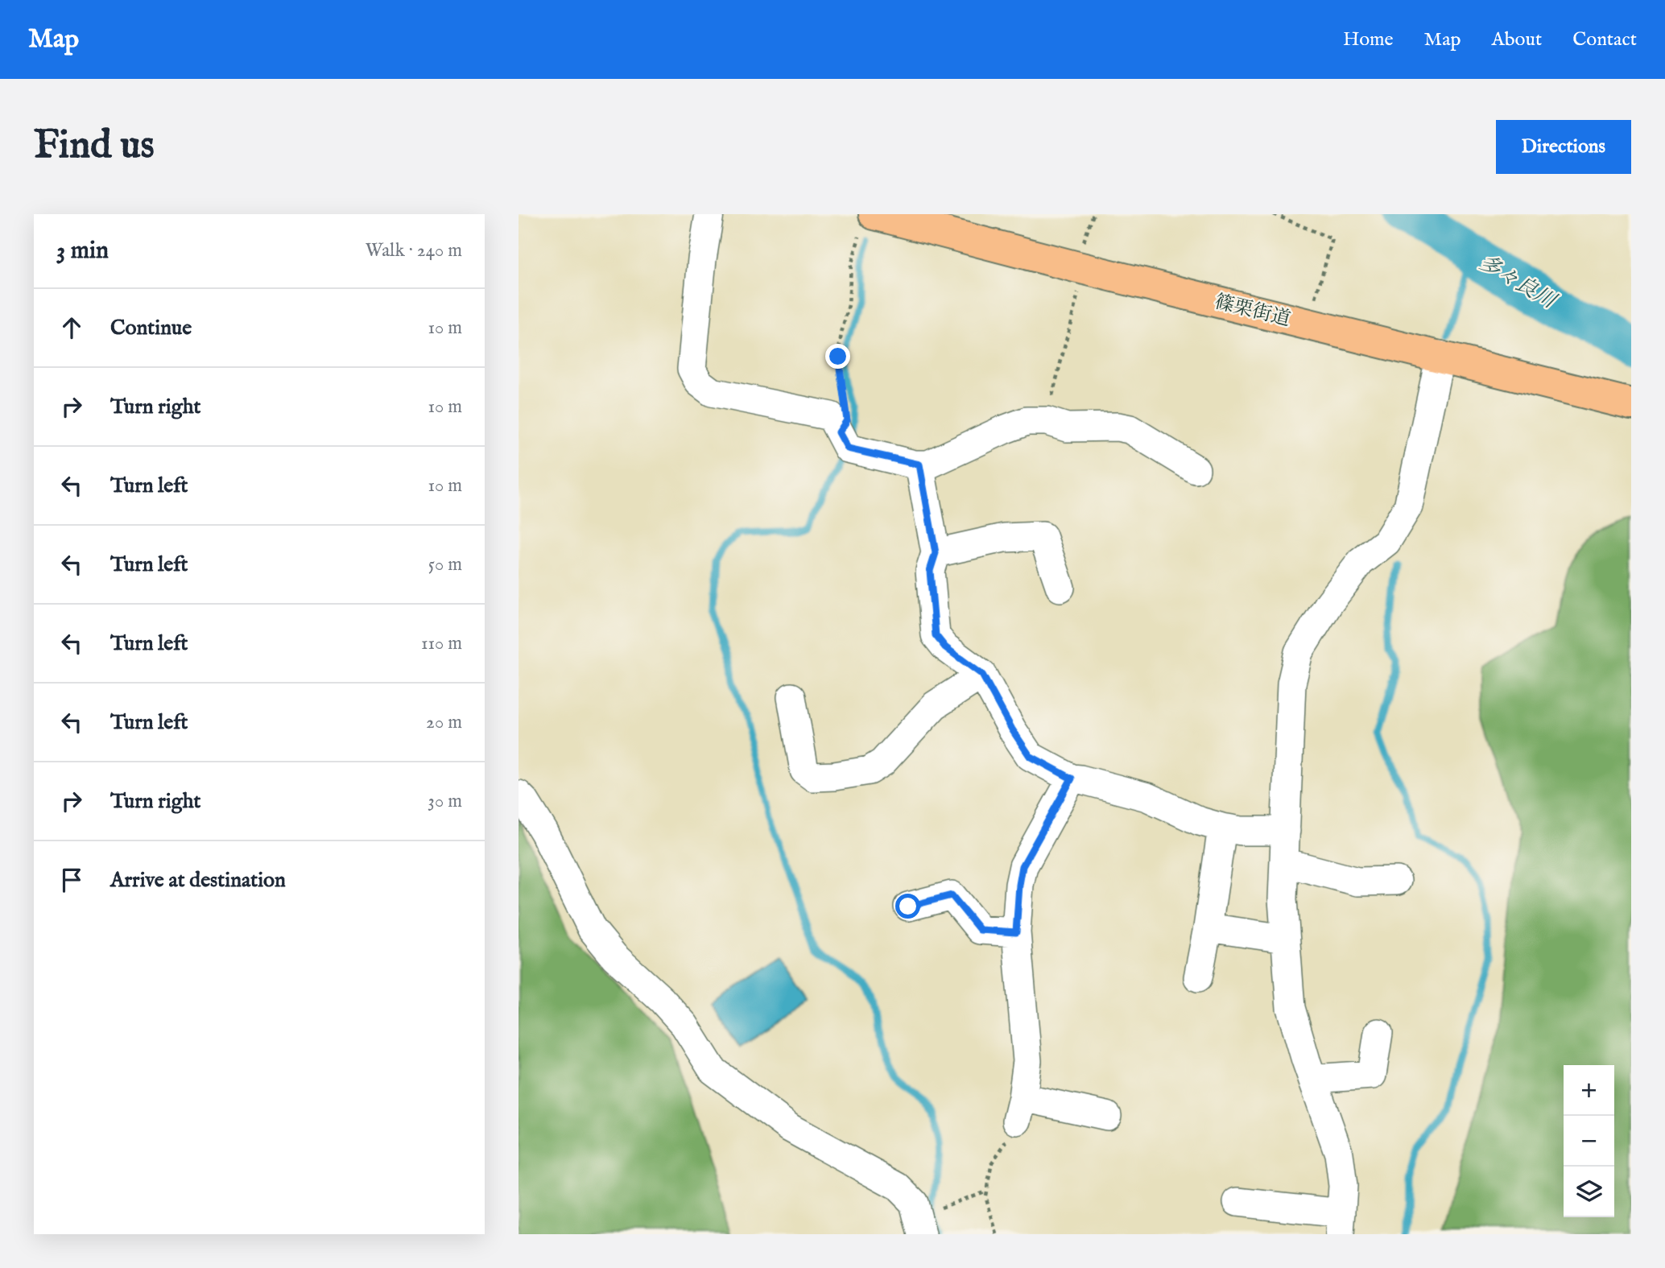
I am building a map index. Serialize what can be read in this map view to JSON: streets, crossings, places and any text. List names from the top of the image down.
{
  "streets": {
    "main road": ["篠栗街道"]
  },
  "water": ["多々良川"],
  "page": {
    "header": "Map",
    "nav": [
      "Home",
      "Map",
      "About",
      "Contact"
    ],
    "buttons": "Directions",
    "title": "Find us",
    "heading": ["3 min", "Walk · 240 m"],
    "list": [
      ["Continue", "10 m"],
      ["Turn right", "10 m"],
      ["Turn left", "10 m"],
      ["Turn left", "50 m"],
      ["Turn left", "110 m"],
      ["Turn left", "20 m"],
      ["Turn right", "30 m"],
      "Arrive at destination"
    ],
    "map_buttons": ["+", "−"]
  }
}
